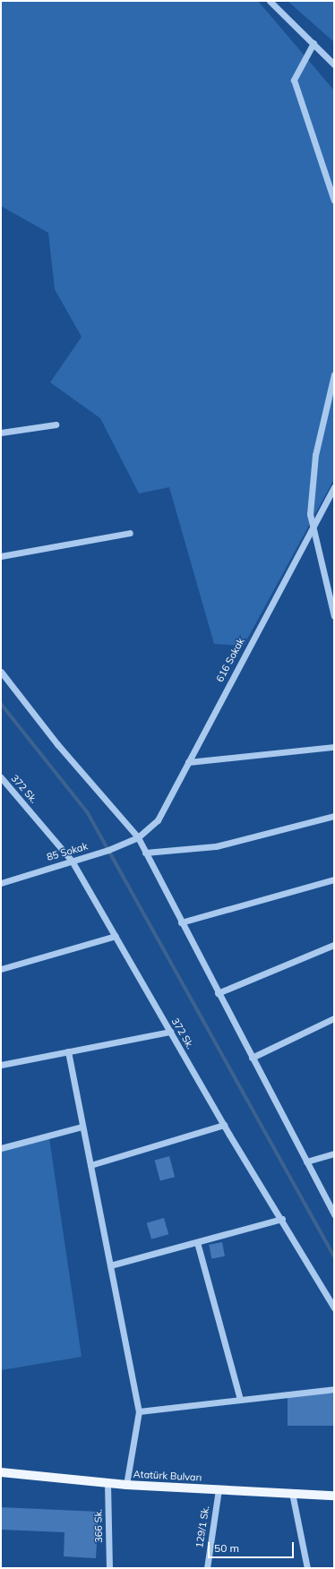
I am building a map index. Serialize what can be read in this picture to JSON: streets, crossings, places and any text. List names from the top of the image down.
{
  "streets": {
    "main road": ["Atatürk Bulvarı"],
    "street": [
      "616 Sokak",
      "372 Sk.",
      "85 Sokak",
      "366 Sk.",
      "129/1 Sk."
    ]
  },
  "crossings": [
    ["616 Sokak", "85 Sokak"],
    ["372 Sk.", "85 Sokak"],
    ["Atatürk Bulvarı", "366 Sk."],
    ["Atatürk Bulvarı", "129/1 Sk."]
  ],
  "scale_bar": "50 m"
}
